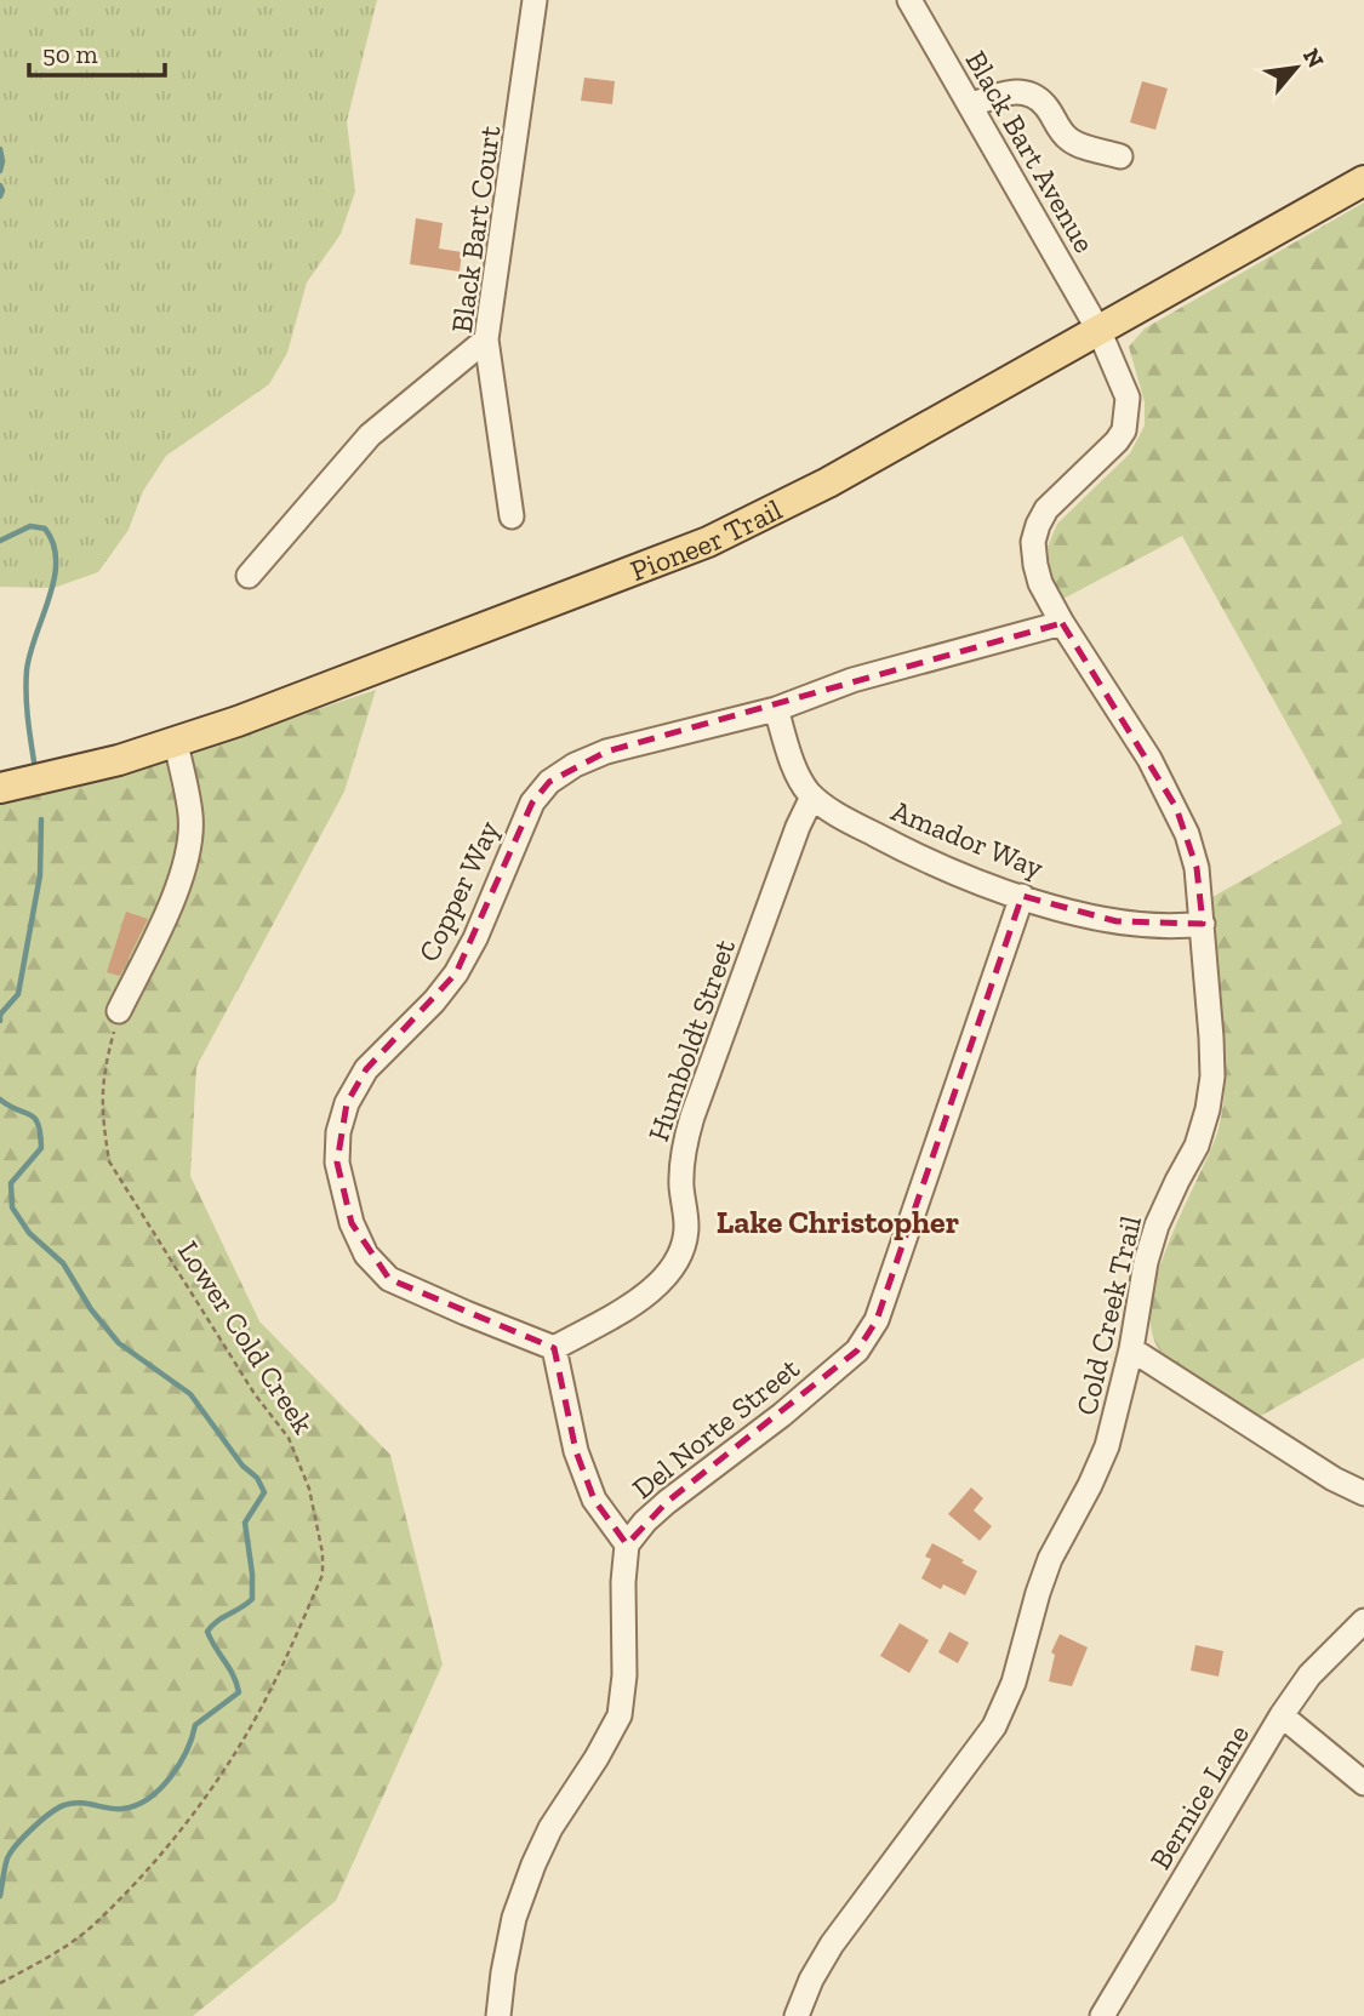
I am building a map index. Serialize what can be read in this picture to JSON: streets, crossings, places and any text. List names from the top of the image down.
{
  "streets": {
    "main road": ["Pioneer Trail"],
    "street": [
      "Black Bart Avenue",
      "Black Bart Court",
      "Amador Way",
      "Copper Way",
      "Humboldt Street",
      "Cold Creek Trail",
      "Del Norte Street",
      "Bernice Lane"
    ],
    "path": ["Lower Cold Creek"]
  },
  "crossings": [
    ["Black Bart Avenue", "Pioneer Trail"],
    ["Black Bart Avenue", "Cold Creek Trail"],
    ["Pioneer Trail", "Cold Creek Trail"],
    ["Amador Way", "Copper Way"],
    ["Amador Way", "Humboldt Street"],
    ["Amador Way", "Cold Creek Trail"],
    ["Amador Way", "Del Norte Street"],
    ["Copper Way", "Humboldt Street"],
    ["Copper Way", "Cold Creek Trail"]
  ],
  "districts": ["Lake Christopher"],
  "scale_bar": "50 m",
  "north": "top right"
}
